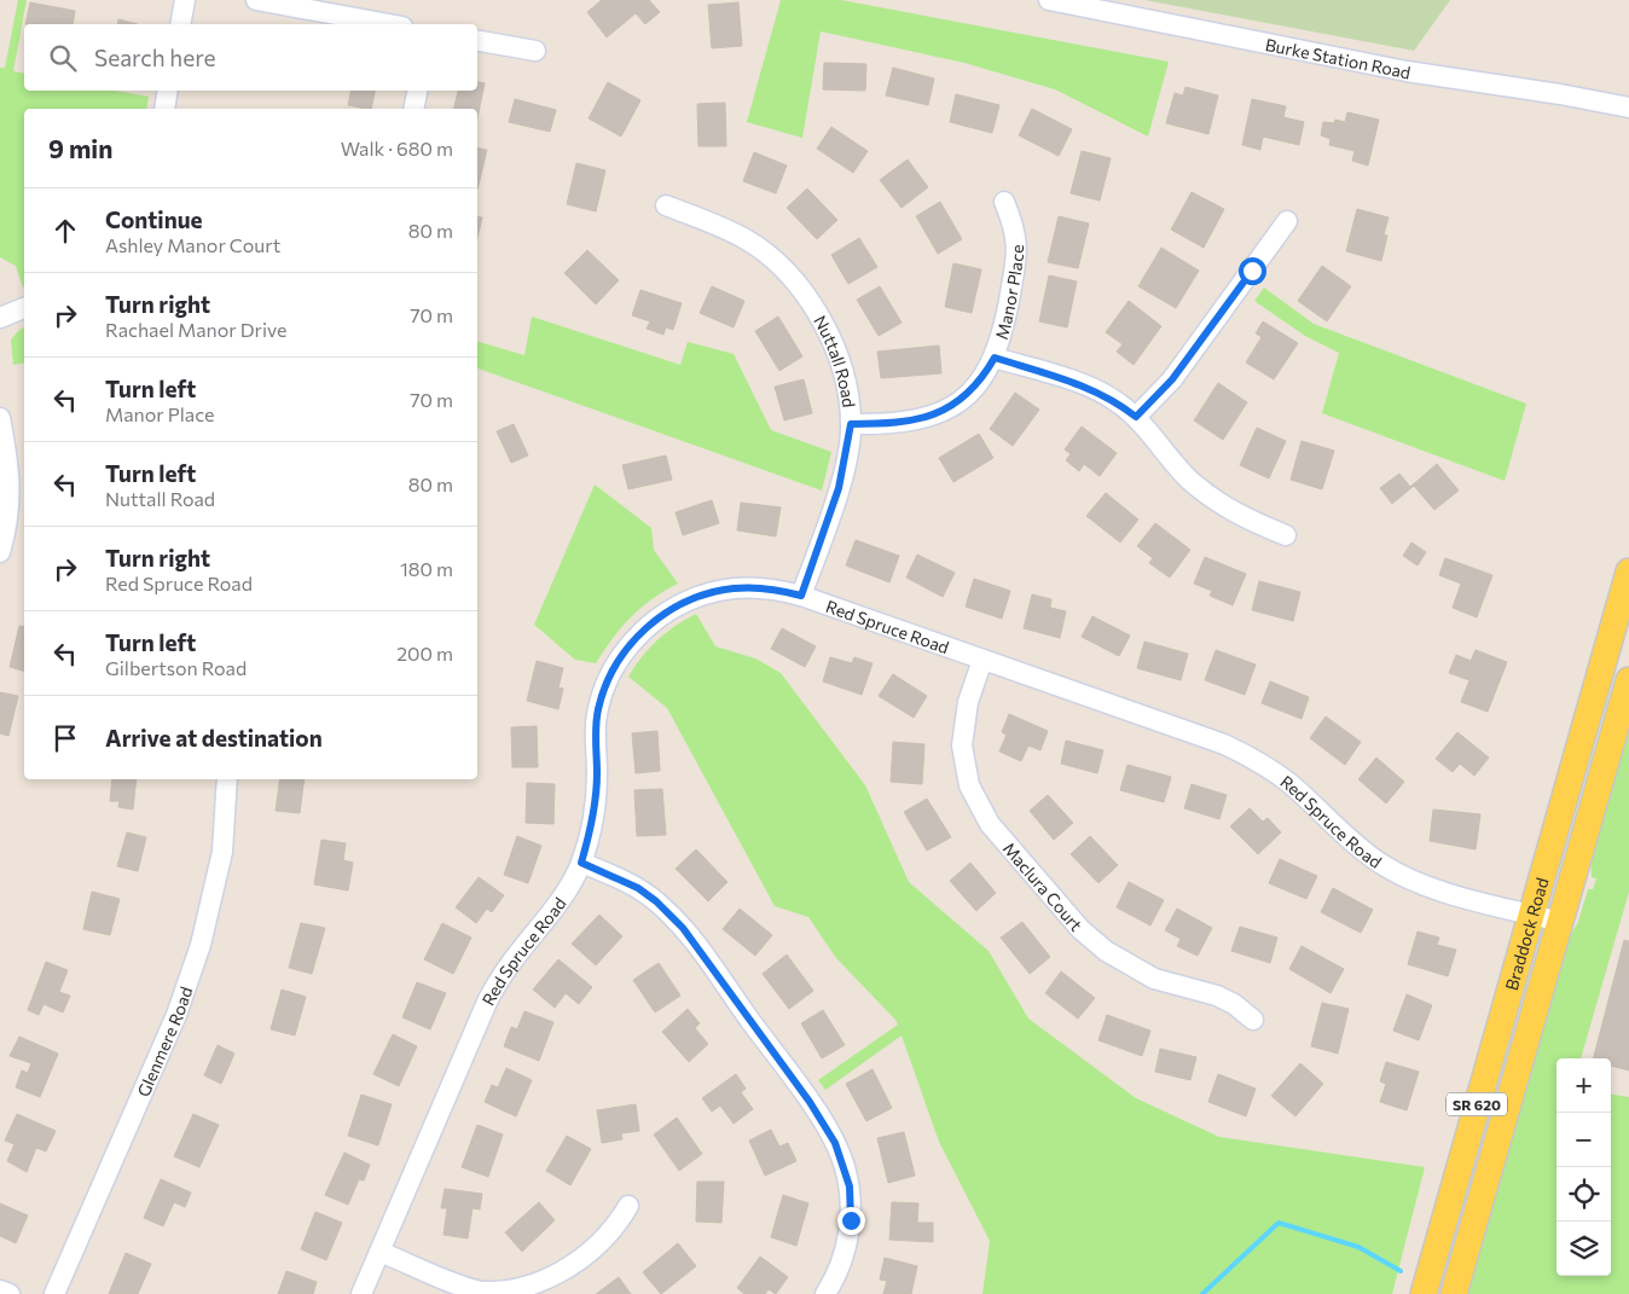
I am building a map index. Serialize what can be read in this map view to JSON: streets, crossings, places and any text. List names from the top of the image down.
{
  "streets": {
    "main road": ["Braddock Road", "SR 620"],
    "street": [
      "Burke Station Road",
      "Manor Place",
      "Nuttall Road",
      "Red Spruce Road",
      "Maclura Court",
      "Glenmere Road"
    ]
  },
  "crossings": [
    ["Manor Place", "Nuttall Road"],
    ["Nuttall Road", "Red Spruce Road"],
    ["Red Spruce Road", "Maclura Court"],
    ["Red Spruce Road", "Braddock Road"]
  ],
  "page": {
    "search": "Search here",
    "heading": ["9 min", "Walk · 680 m"],
    "list": [
      ["Continue", "Ashley Manor Court", "80 m"],
      ["Turn right", "Rachael Manor Drive", "70 m"],
      ["Turn left", "Manor Place", "70 m"],
      ["Turn left", "Nuttall Road", "80 m"],
      ["Turn right", "Red Spruce Road", "180 m"],
      ["Turn left", "Gilbertson Road", "200 m"],
      "Arrive at destination"
    ],
    "map_buttons": ["+", "−"]
  }
}
